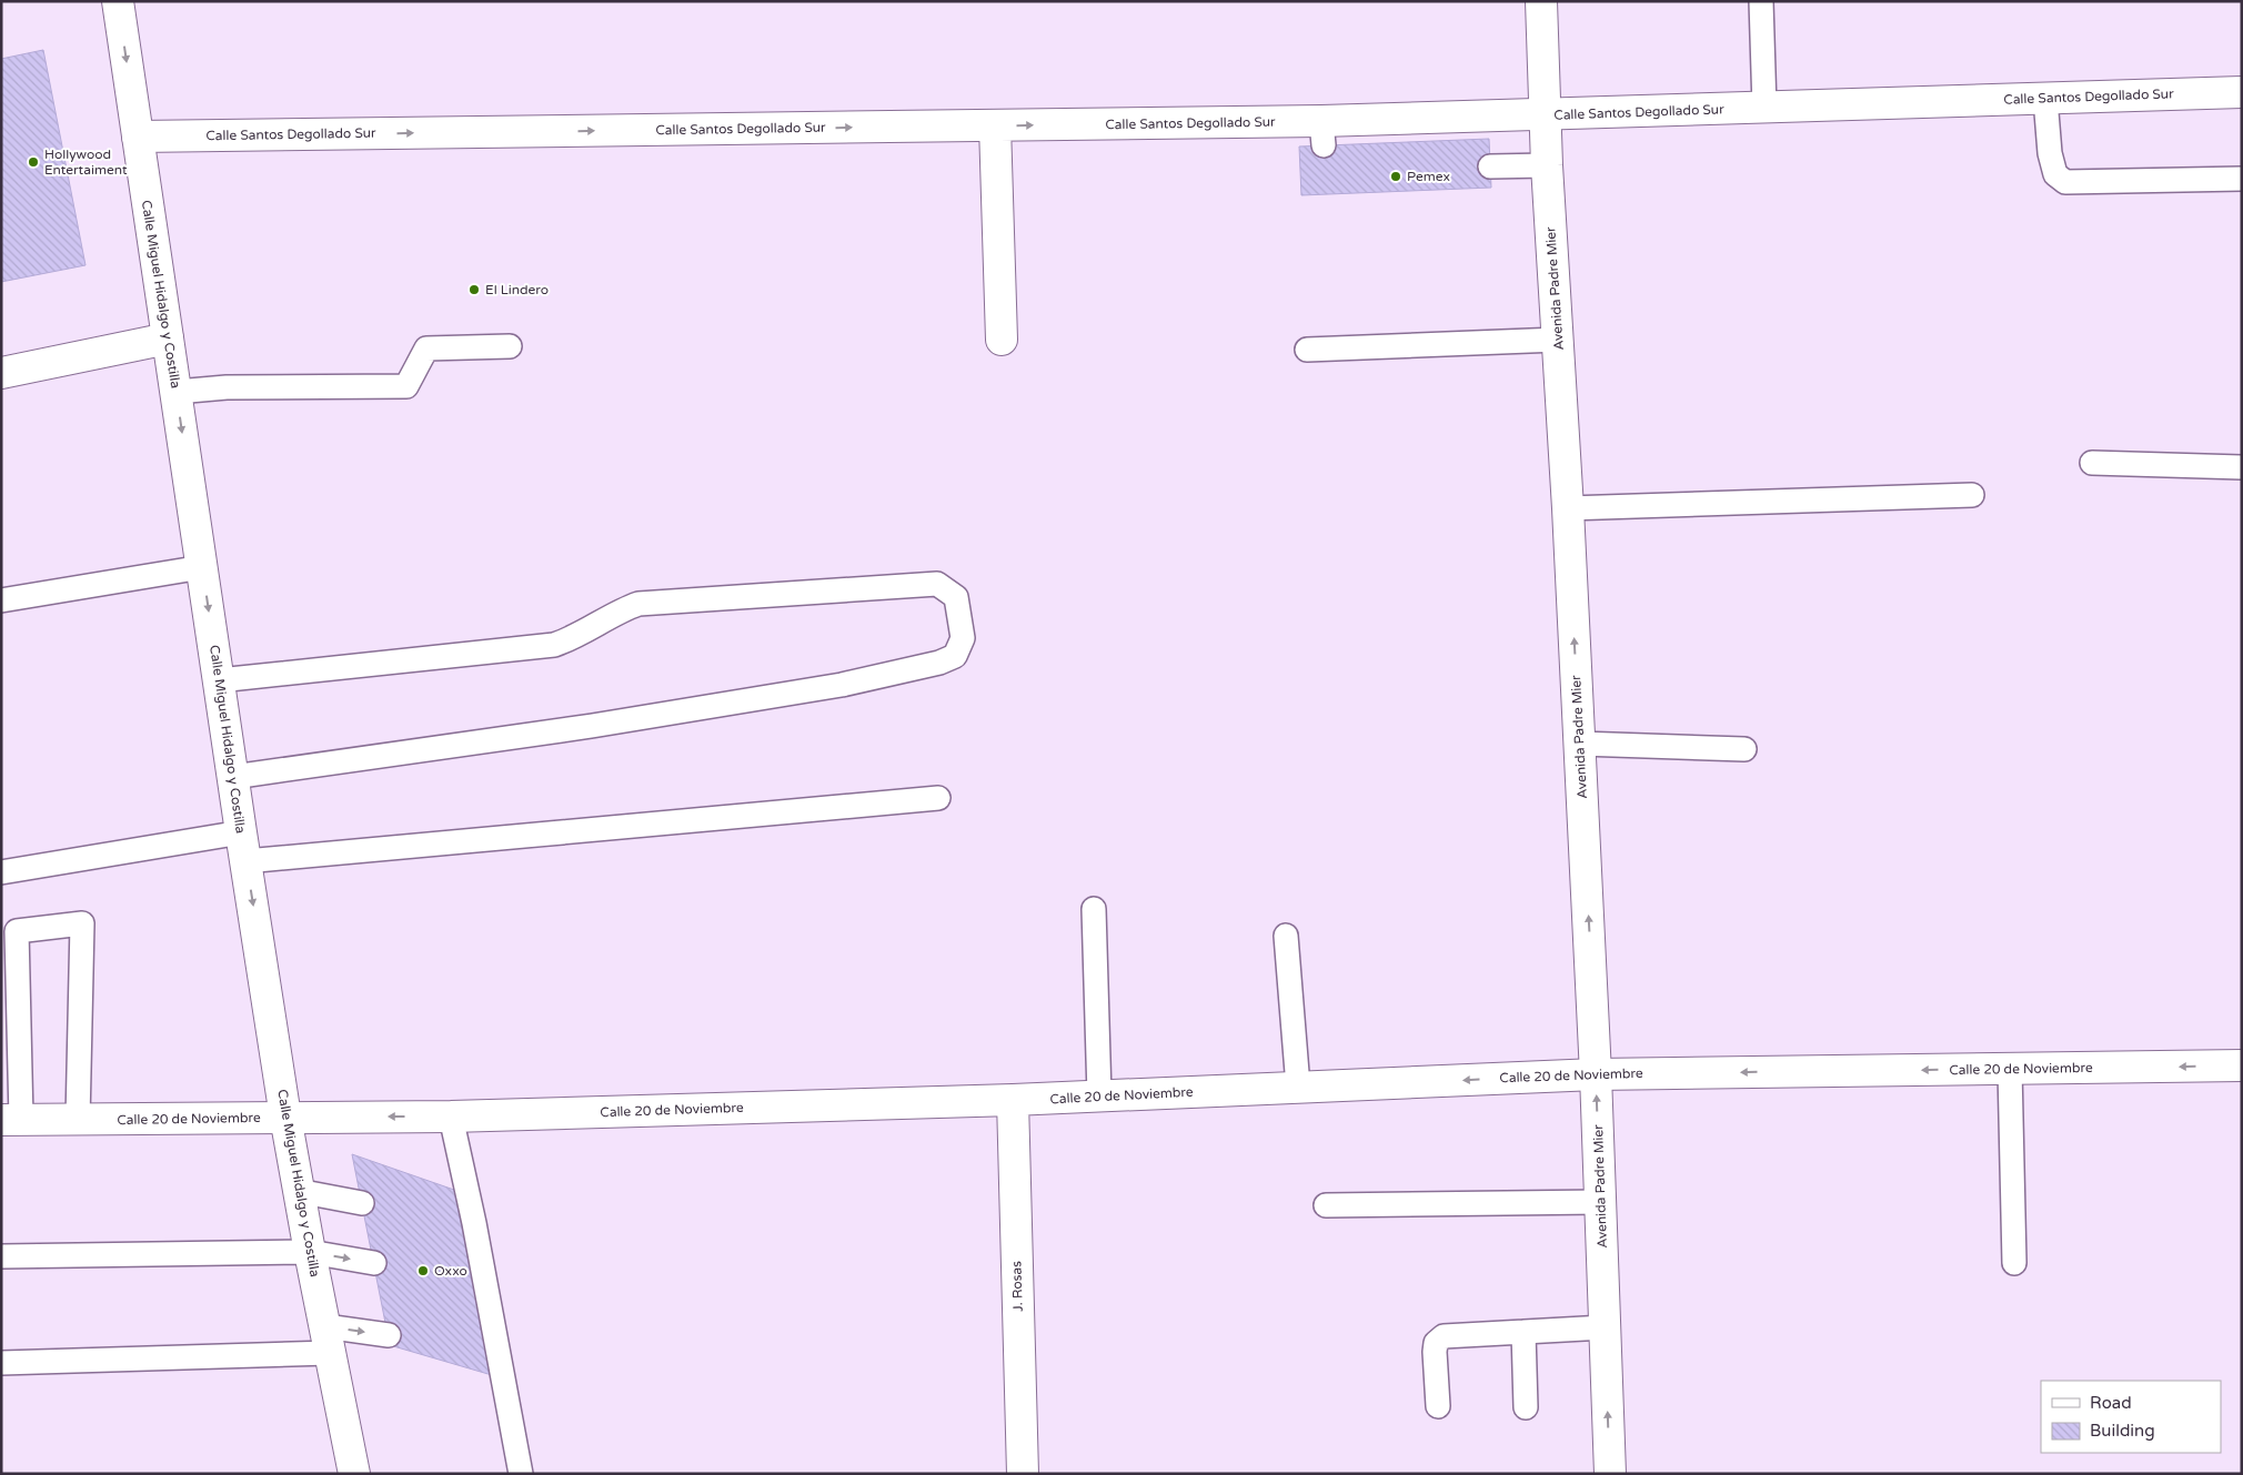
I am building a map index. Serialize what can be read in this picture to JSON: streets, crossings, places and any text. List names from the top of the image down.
{
  "streets": {
    "street": [
      "Calle Santos Degollado Sur",
      "Avenida Padre Mier",
      "Calle Miguel Hidalgo y Costilla",
      "Calle 20 de Noviembre",
      "J. Rosas"
    ]
  },
  "crossings": [
    ["Calle Santos Degollado Sur", "Avenida Padre Mier"],
    ["Calle Santos Degollado Sur", "Calle Miguel Hidalgo y Costilla"],
    ["Avenida Padre Mier", "Calle 20 de Noviembre"],
    ["Calle Miguel Hidalgo y Costilla", "Calle 20 de Noviembre"],
    ["Calle 20 de Noviembre", "J. Rosas"]
  ],
  "one_way": [
    "Calle Santos Degollado Sur",
    "Avenida Padre Mier",
    "Calle Miguel Hidalgo y Costilla",
    "Calle 20 de Noviembre"
  ],
  "places": [
    "Hollywood Entertaiment",
    "Pemex",
    "El Lindero",
    "Oxxo"
  ],
  "legend": ["Road", "Building"]
}
